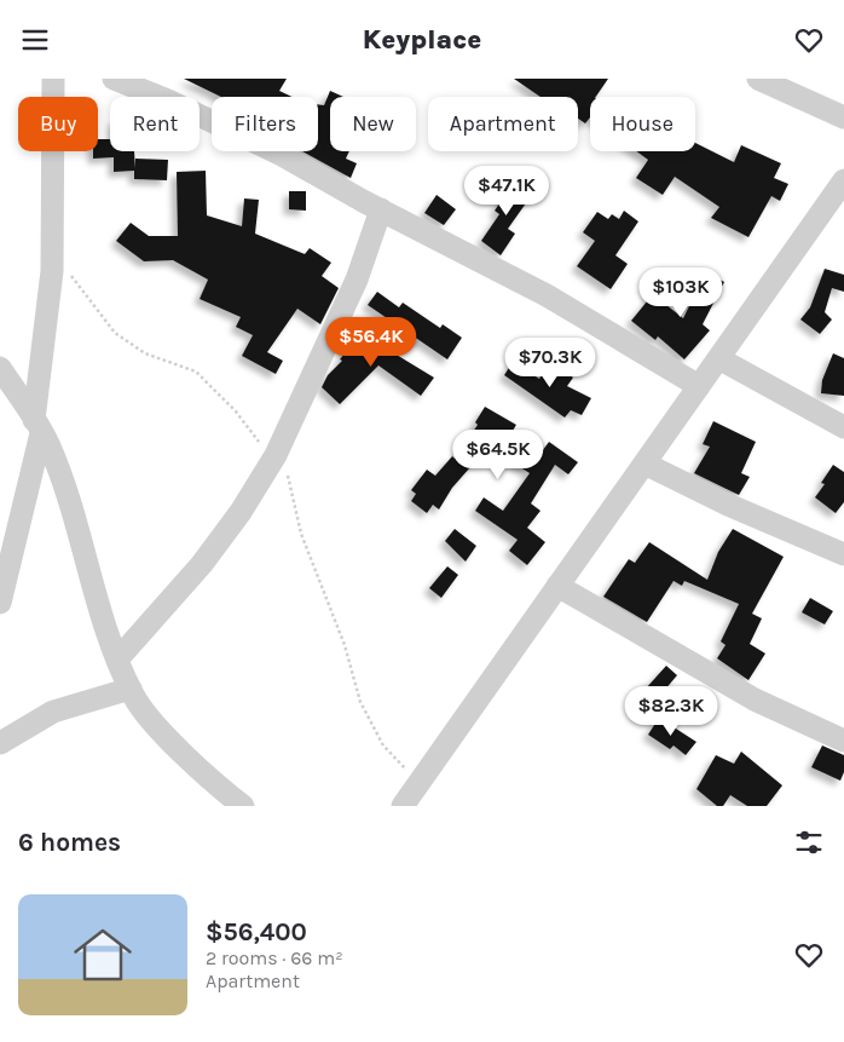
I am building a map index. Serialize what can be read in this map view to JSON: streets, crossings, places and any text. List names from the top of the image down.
{
  "page": {
    "header": "Keyplace",
    "chip": [
      "Buy",
      "Rent",
      "Filters",
      "New",
      "Apartment",
      "House"
    ],
    "price": [
      "$47.1K",
      "$103K",
      "$56.4K",
      "$70.3K",
      "$64.5K",
      "$82.3K"
    ],
    "heading": "6 homes",
    "list": [
      {
        "name": "$56,400",
        "note": "2 rooms · 66 m² · Apartment"
      }
    ]
  }
}
